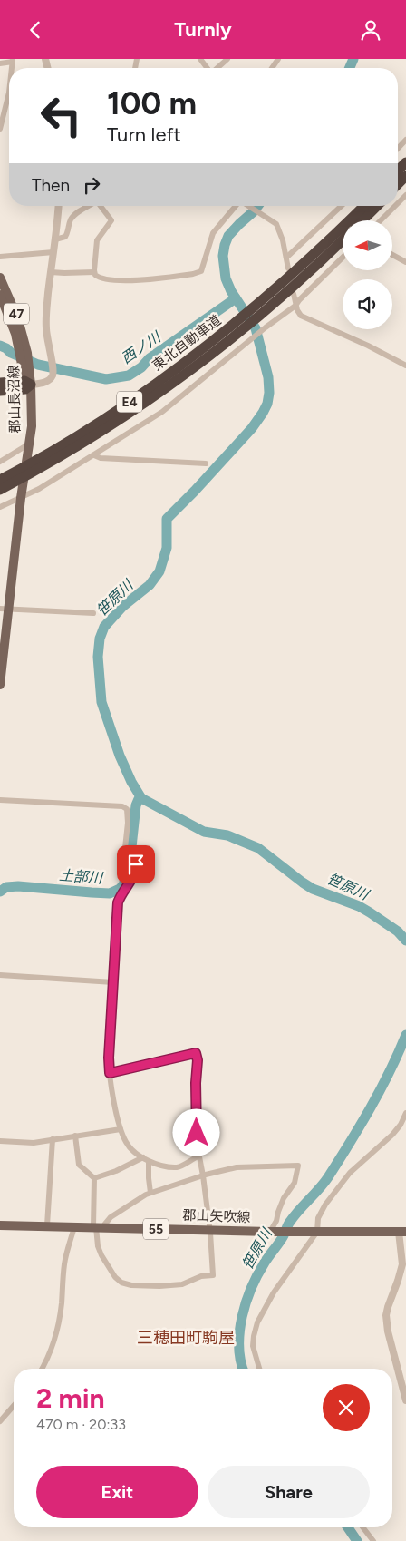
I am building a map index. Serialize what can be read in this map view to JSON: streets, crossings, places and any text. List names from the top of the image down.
{
  "streets": {
    "highway": ["東北自動車道", "E4"],
    "main road": [
      "47",
      "郡山長沼線",
      "郡山矢吹線",
      "55"
    ]
  },
  "districts": ["三穂田町駒屋"],
  "water": ["西ノ川", "笹原川", "土部川"],
  "north": "left",
  "page": {
    "header": "Turnly",
    "turn": ["100 m", "Turn left"],
    "then": "Then",
    "heading": ["2 min", "470 m · 20:33"],
    "buttons": ["Exit", "Share"]
  }
}
